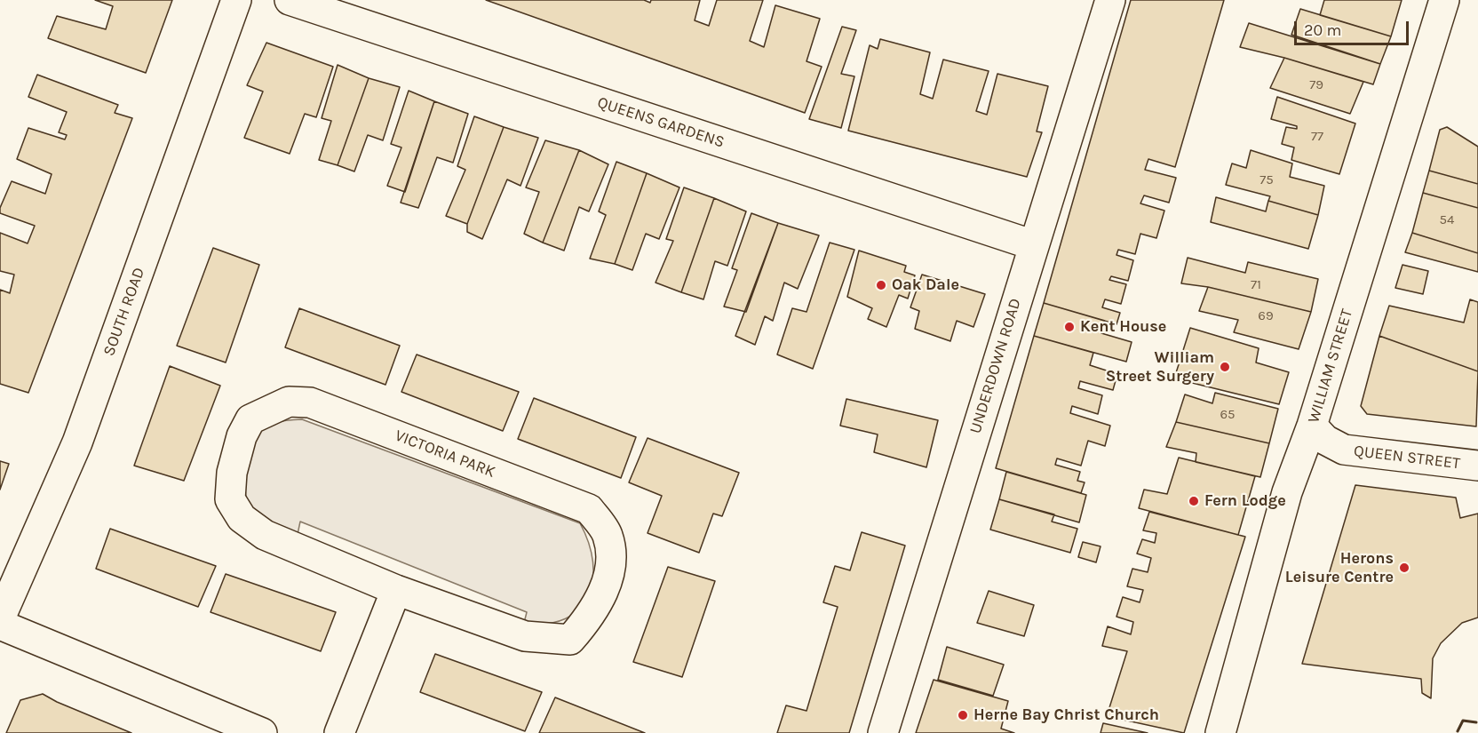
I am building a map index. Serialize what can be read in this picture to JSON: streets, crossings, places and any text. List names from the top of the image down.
{
  "streets": {
    "street": [
      "QUEENS GARDENS",
      "SOUTH ROAD",
      "UNDERDOWN ROAD",
      "WILLIAM STREET",
      "VICTORIA PARK",
      "QUEEN STREET"
    ]
  },
  "crossings": [
    ["QUEENS GARDENS", "UNDERDOWN ROAD"],
    ["WILLIAM STREET", "QUEEN STREET"]
  ],
  "places": [
    "Oak Dale",
    "Kent House",
    "William Street Surgery",
    "Fern Lodge",
    "Herons Leisure Centre",
    "Herne Bay Christ Church"
  ],
  "house_numbers": [
    "79",
    "77",
    "75",
    "54",
    "71",
    "69",
    "65"
  ],
  "scale_bar": "20 m"
}
